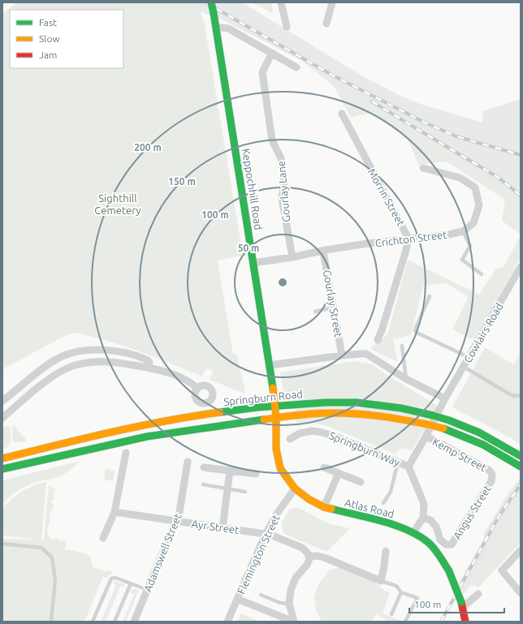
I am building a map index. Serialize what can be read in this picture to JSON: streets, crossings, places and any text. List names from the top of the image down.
{
  "streets": {
    "main road": ["Keppochhill Road", "Springburn Road", "Atlas Road"],
    "street": [
      "Gourlay Lane",
      "Morrin Street",
      "Crichton Street",
      "Gourlay Street",
      "Cowlairs Road",
      "Springburn Way",
      "Kemp Street",
      "Angus Street",
      "Ayr Street",
      "Adamswell Street",
      "Flemington Street"
    ]
  },
  "crossings": [
    ["Keppochhill Road", "Crichton Street"],
    ["Keppochhill Road", "Springburn Road"],
    ["Keppochhill Road", "Atlas Road"],
    ["Gourlay Lane", "Crichton Street"],
    ["Morrin Street", "Crichton Street"],
    ["Crichton Street", "Gourlay Street"],
    ["Cowlairs Road", "Kemp Street"],
    ["Springburn Road", "Atlas Road"],
    ["Springburn Way", "Atlas Road"],
    ["Springburn Way", "Angus Street"],
    ["Kemp Street", "Angus Street"],
    ["Atlas Road", "Flemington Street"],
    ["Ayr Street", "Adamswell Street"],
    ["Ayr Street", "Flemington Street"]
  ],
  "parks": ["Sighthill Cemetery"],
  "legend": ["Fast", "Slow", "Jam"],
  "scale_bar": "100 m",
  "rings": [
    "200 m",
    "150 m",
    "100 m",
    "50 m"
  ]
}
